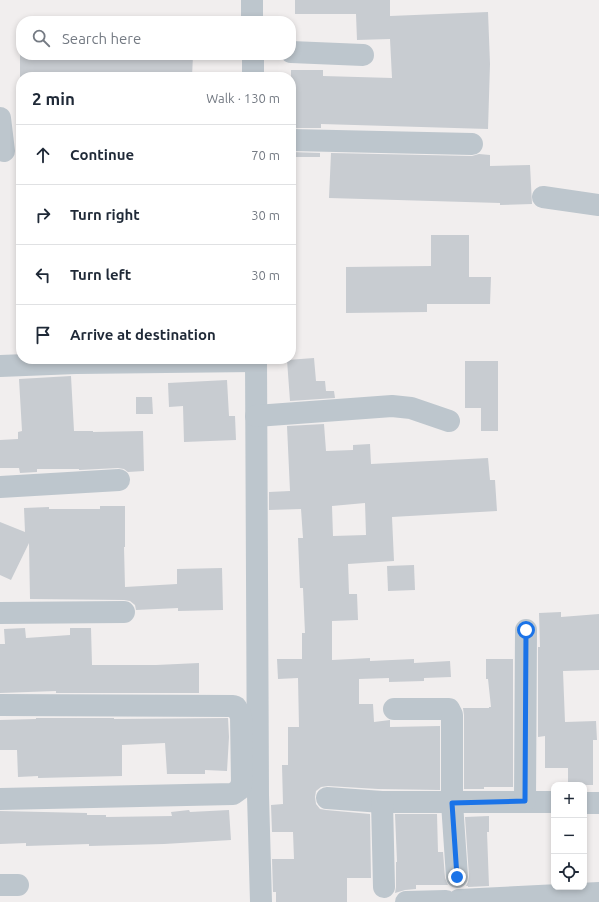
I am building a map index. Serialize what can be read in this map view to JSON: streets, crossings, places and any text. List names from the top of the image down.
{
  "page": {
    "search": "Search here",
    "heading": ["2 min", "Walk · 130 m"],
    "list": [
      ["Continue", "70 m"],
      ["Turn right", "30 m"],
      ["Turn left", "30 m"],
      "Arrive at destination"
    ],
    "map_buttons": ["+", "−"]
  }
}
